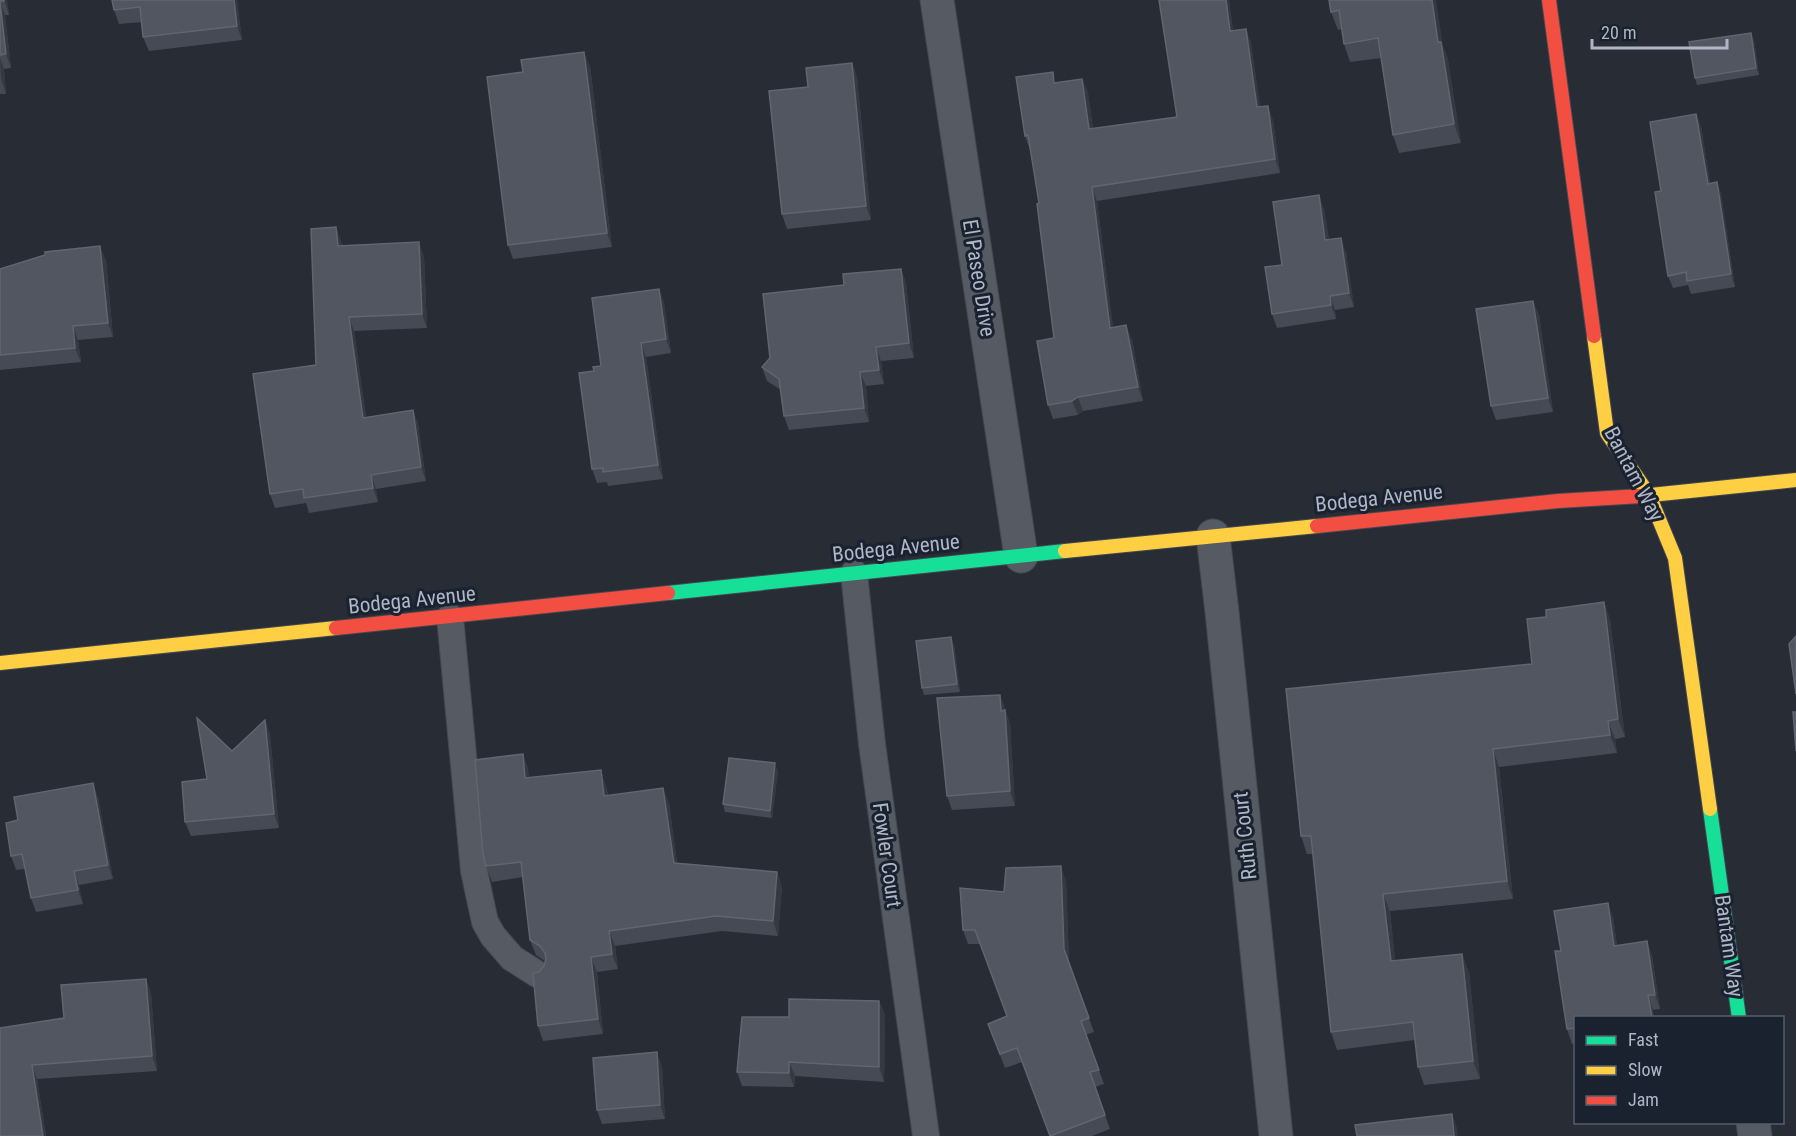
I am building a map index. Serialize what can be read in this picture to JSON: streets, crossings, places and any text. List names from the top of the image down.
{
  "streets": {
    "main road": ["Bantam Way", "Bodega Avenue"],
    "street": ["El Paseo Drive", "Ruth Court"],
    "lane": ["Fowler Court"]
  },
  "crossings": [
    ["El Paseo Drive", "Bodega Avenue"],
    ["Bantam Way", "Bodega Avenue"],
    ["Bodega Avenue", "Ruth Court"],
    ["Bodega Avenue", "Fowler Court"]
  ],
  "legend": ["Fast", "Slow", "Jam"],
  "scale_bar": "20 m"
}
